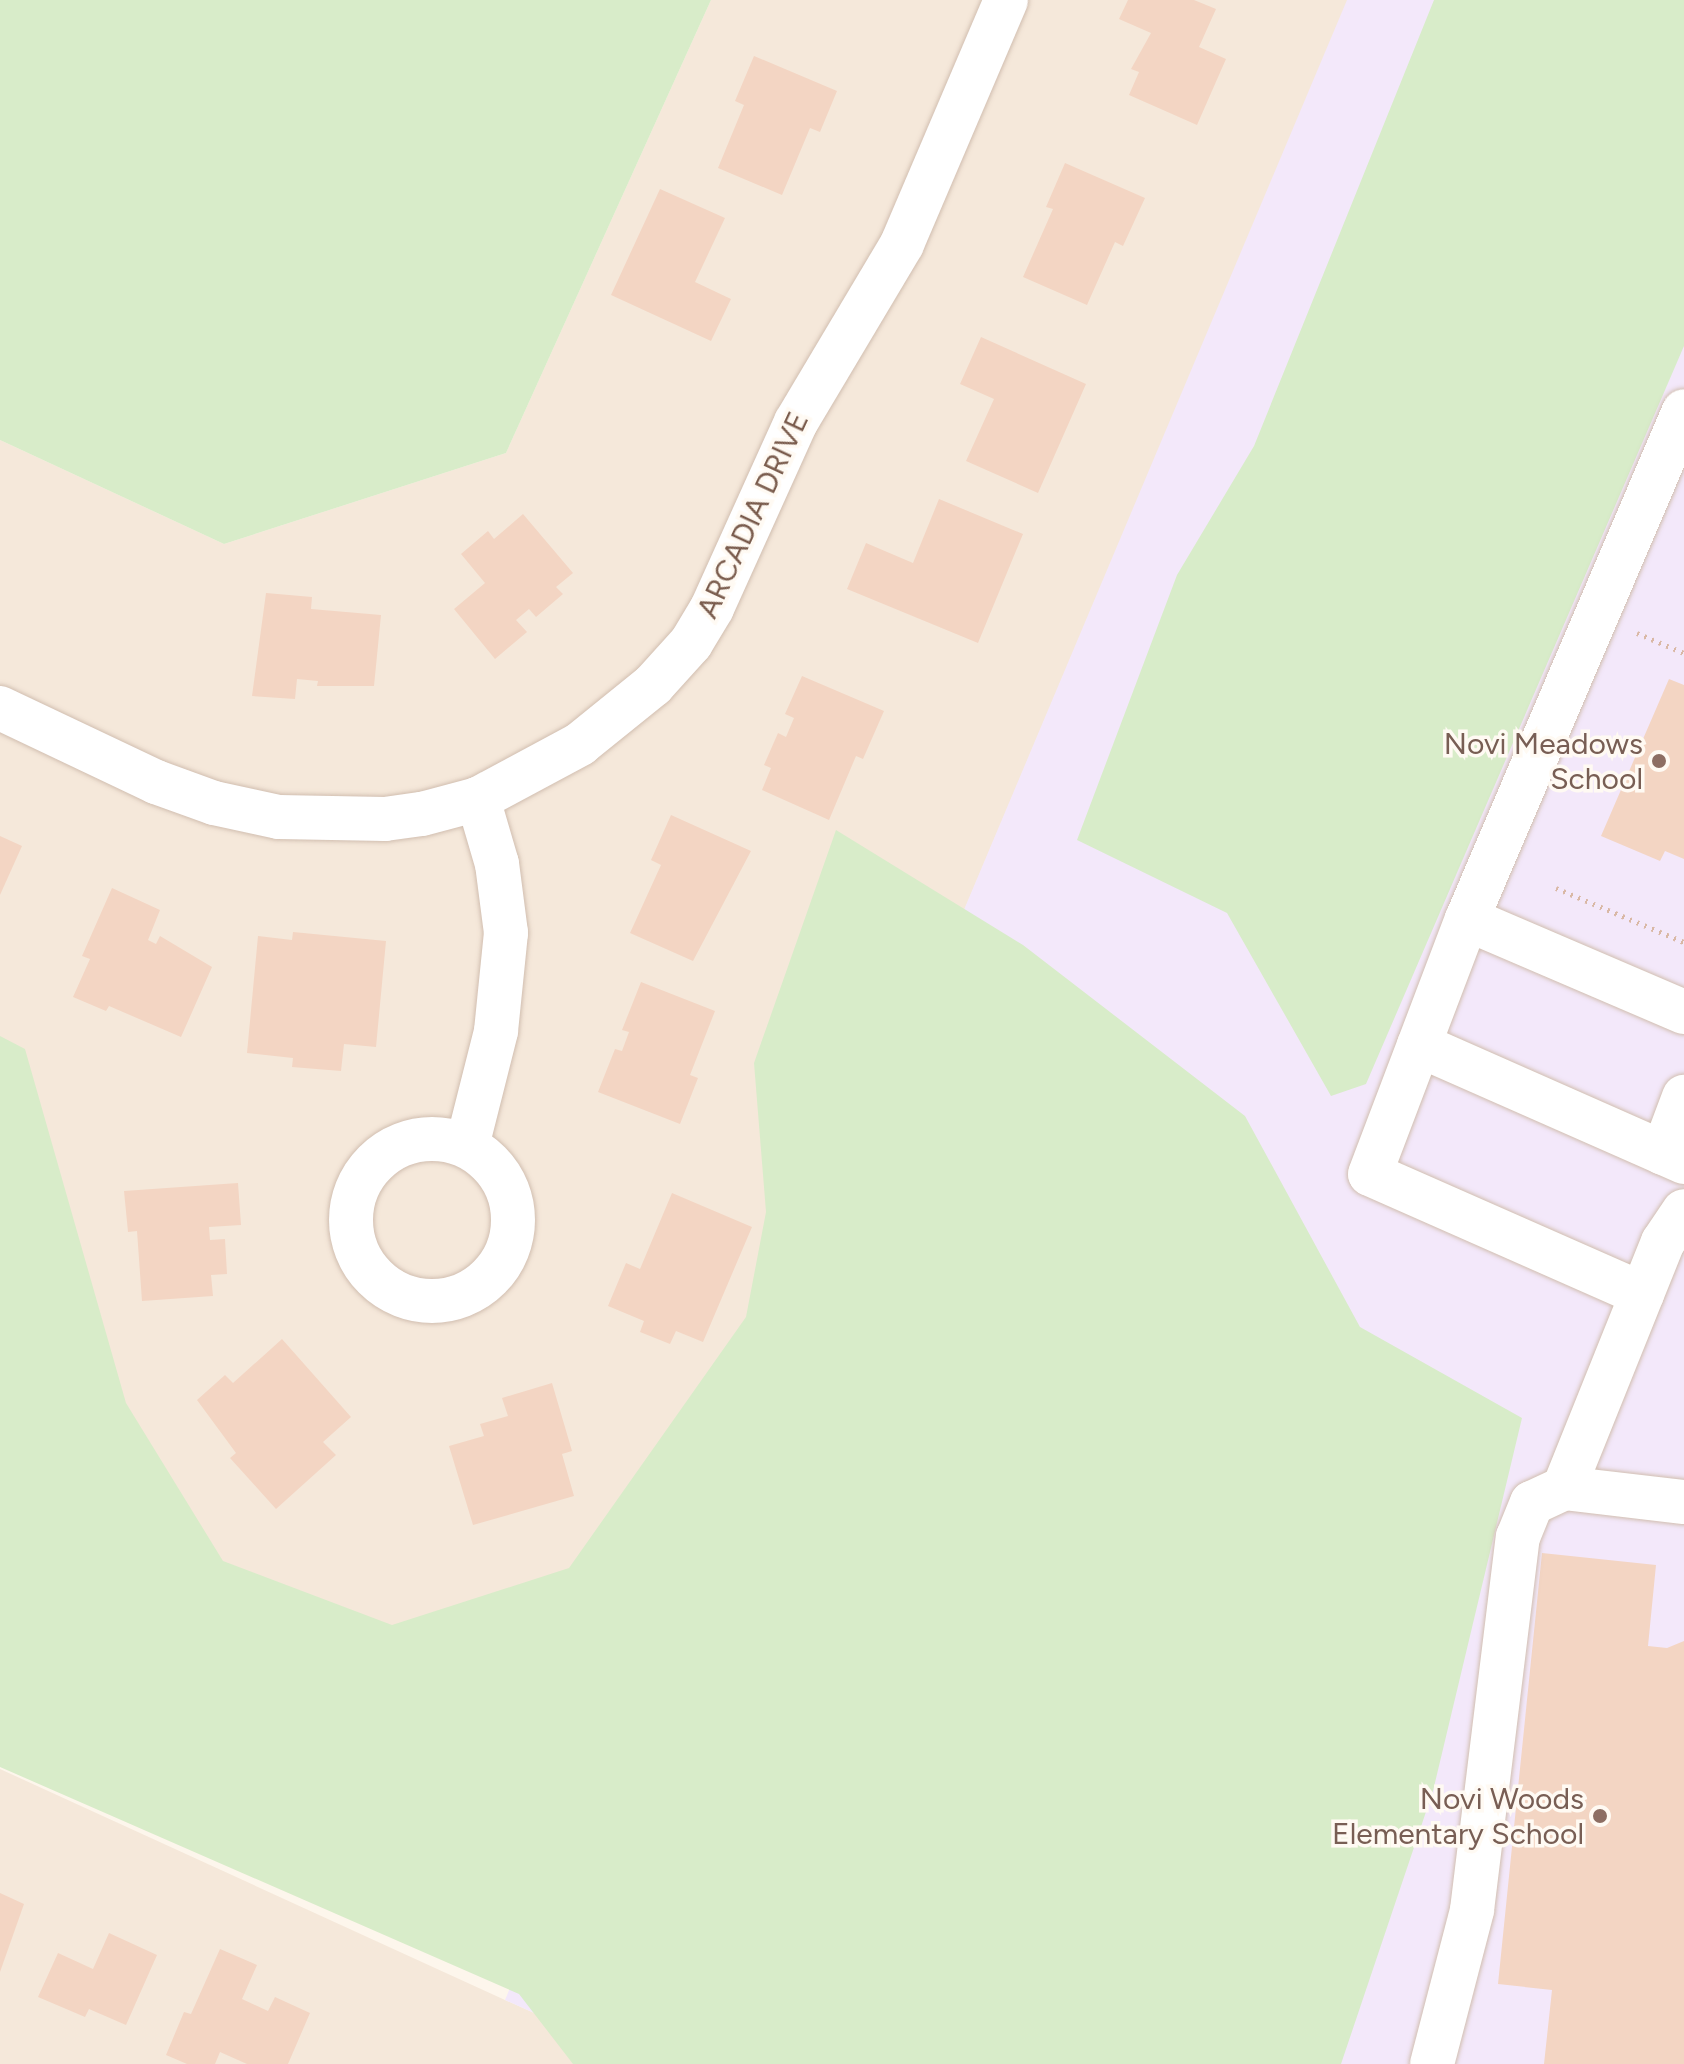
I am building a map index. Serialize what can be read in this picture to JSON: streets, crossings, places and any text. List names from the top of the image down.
{
  "streets": {
    "street": ["ARCADIA DRIVE"]
  },
  "places": ["Novi Meadows School", "Novi Woods Elementary School"]
}
